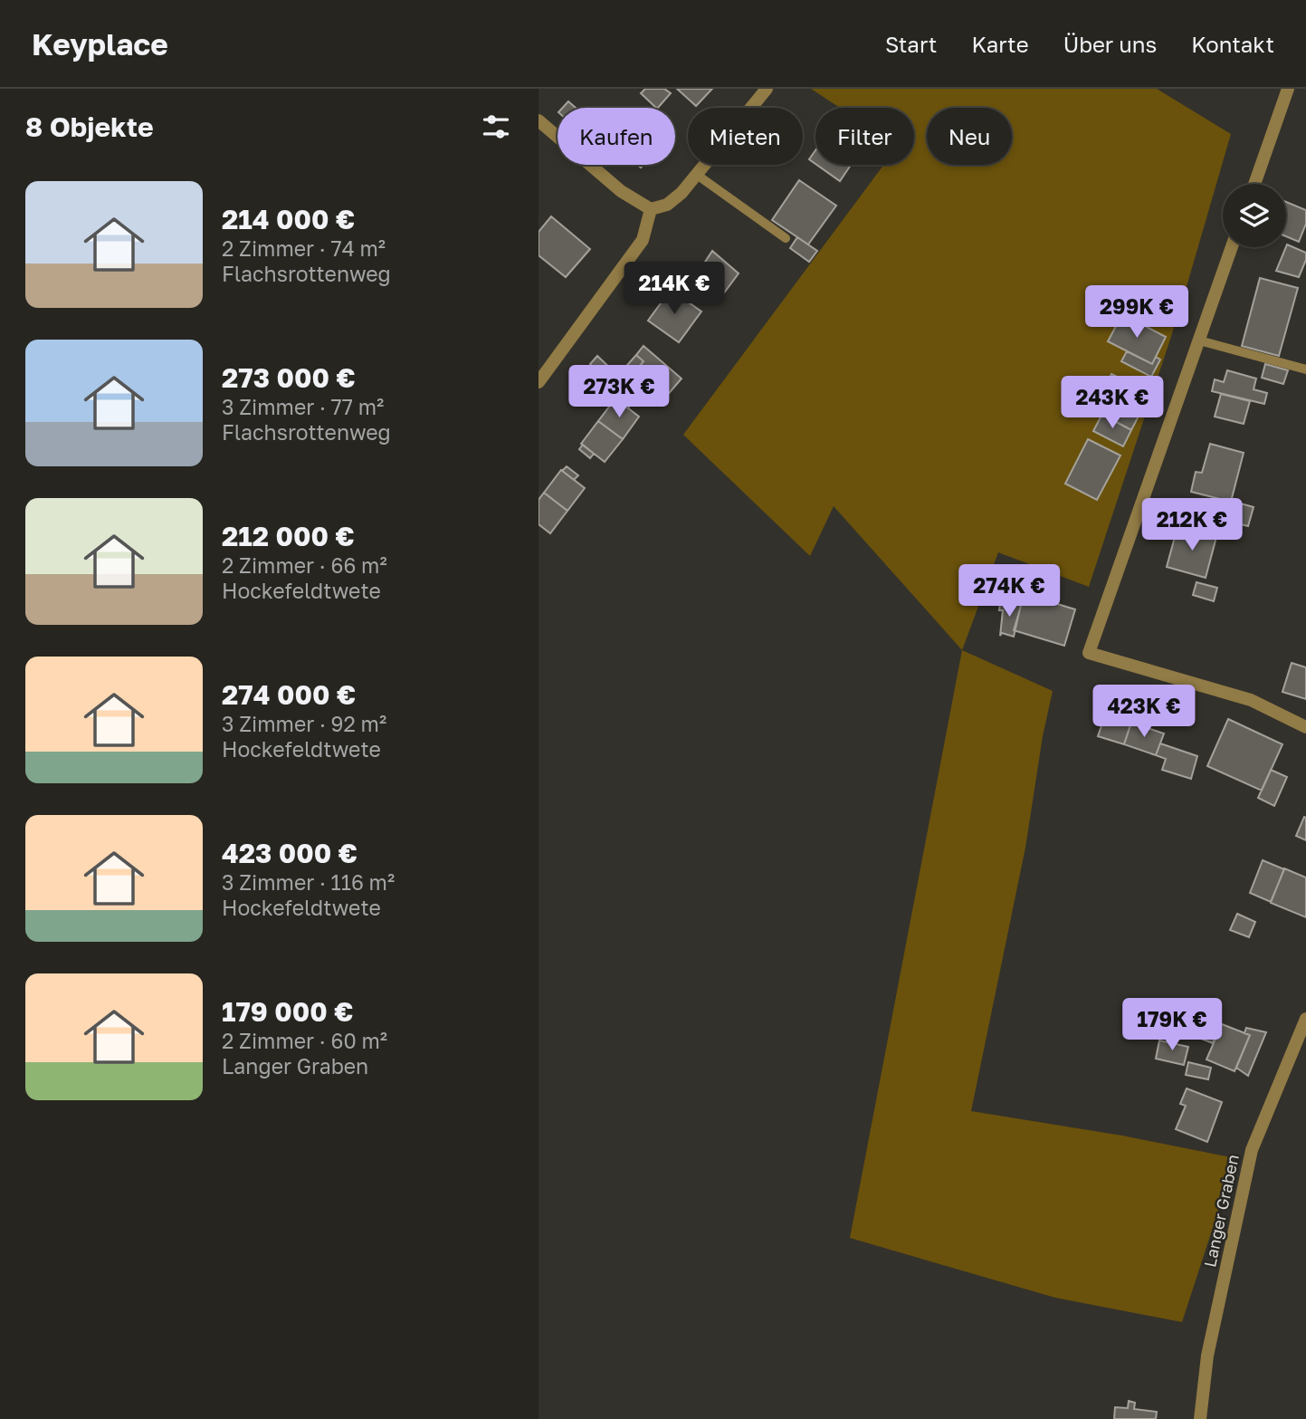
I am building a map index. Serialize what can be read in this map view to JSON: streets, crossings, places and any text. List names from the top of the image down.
{
  "streets": {
    "street": ["Langer Graben"]
  },
  "page": {
    "header": "Keyplace",
    "nav": [
      "Start",
      "Karte",
      "Über uns",
      "Kontakt"
    ],
    "heading": "8 Objekte",
    "chip": [
      "Kaufen",
      "Mieten",
      "Filter",
      "Neu"
    ],
    "list": [
      {
        "name": "214 000 €",
        "note": "2 Zimmer · 74 m² · Flachsrottenweg"
      },
      {
        "name": "273 000 €",
        "note": "3 Zimmer · 77 m² · Flachsrottenweg"
      },
      {
        "name": "212 000 €",
        "note": "2 Zimmer · 66 m² · Hockefeldtwete"
      },
      {
        "name": "274 000 €",
        "note": "3 Zimmer · 92 m² · Hockefeldtwete"
      },
      {
        "name": "423 000 €",
        "note": "3 Zimmer · 116 m² · Hockefeldtwete"
      },
      {
        "name": "179 000 €",
        "note": "2 Zimmer · 60 m² · Langer Graben"
      }
    ],
    "price": [
      "214K €",
      "299K €",
      "273K €",
      "243K €",
      "212K €",
      "274K €",
      "423K €",
      "179K €"
    ]
  }
}
